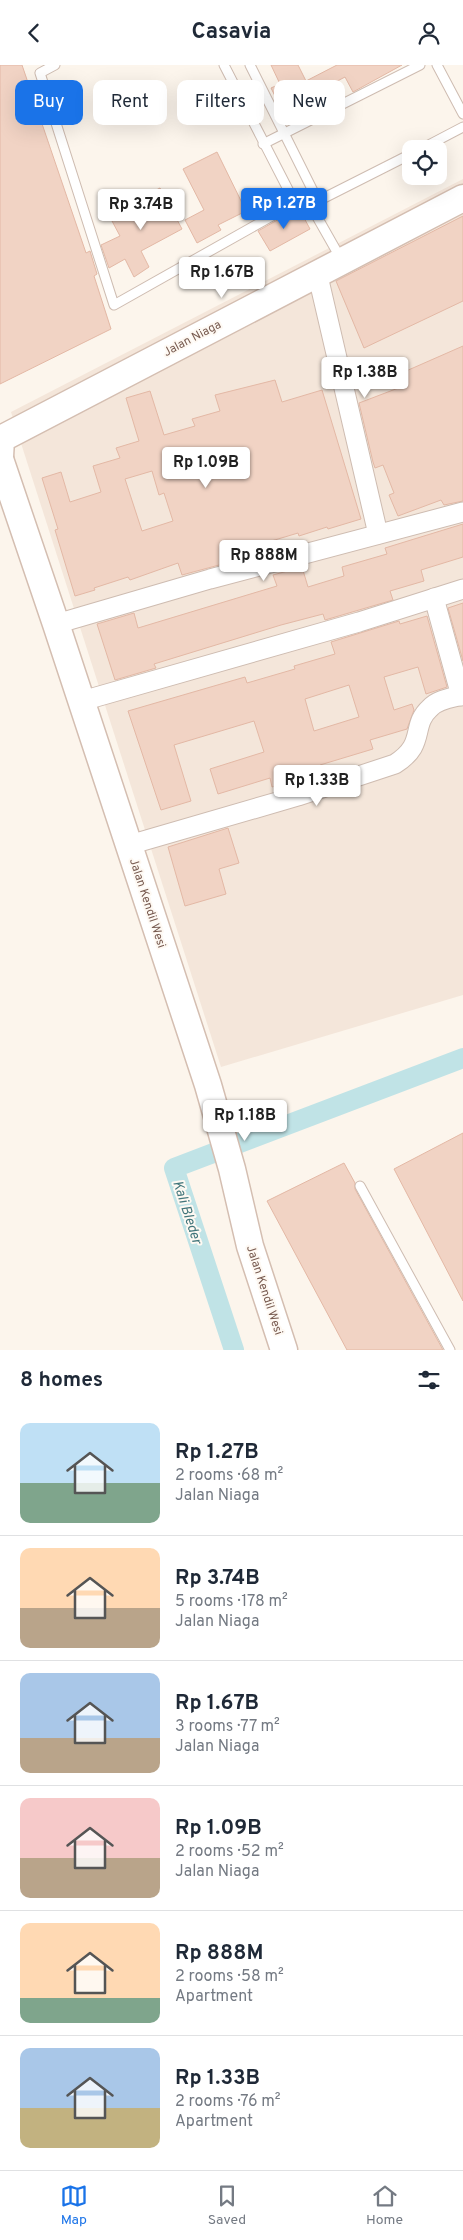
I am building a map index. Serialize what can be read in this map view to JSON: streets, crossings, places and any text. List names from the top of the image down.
{
  "streets": {
    "main road": ["Jalan Niaga", "Jalan Kendil Wesi"]
  },
  "crossings": [
    ["Jalan Niaga", "Jalan Kendil Wesi"]
  ],
  "water": ["Kali Bleder"],
  "page": {
    "header": "Casavia",
    "chip": [
      "Buy",
      "Rent",
      "Filters",
      "New"
    ],
    "price": [
      "Rp 1.27B",
      "Rp 3.74B",
      "Rp 1.67B",
      "Rp 1.38B",
      "Rp 1.09B",
      "Rp 888M",
      "Rp 1.33B",
      "Rp 1.18B"
    ],
    "heading": "8 homes",
    "list": [
      {
        "name": "Rp 1.27B",
        "note": "2 rooms · 68 m² · Jalan Niaga"
      },
      {
        "name": "Rp 3.74B",
        "note": "5 rooms · 178 m² · Jalan Niaga"
      },
      {
        "name": "Rp 1.67B",
        "note": "3 rooms · 77 m² · Jalan Niaga"
      },
      {
        "name": "Rp 1.09B",
        "note": "2 rooms · 52 m² · Jalan Niaga"
      },
      {
        "name": "Rp 888M",
        "note": "2 rooms · 58 m² · Apartment"
      },
      {
        "name": "Rp 1.33B",
        "note": "2 rooms · 76 m² · Apartment"
      }
    ],
    "tabs": ["Map", "Saved", "Home"]
  }
}
